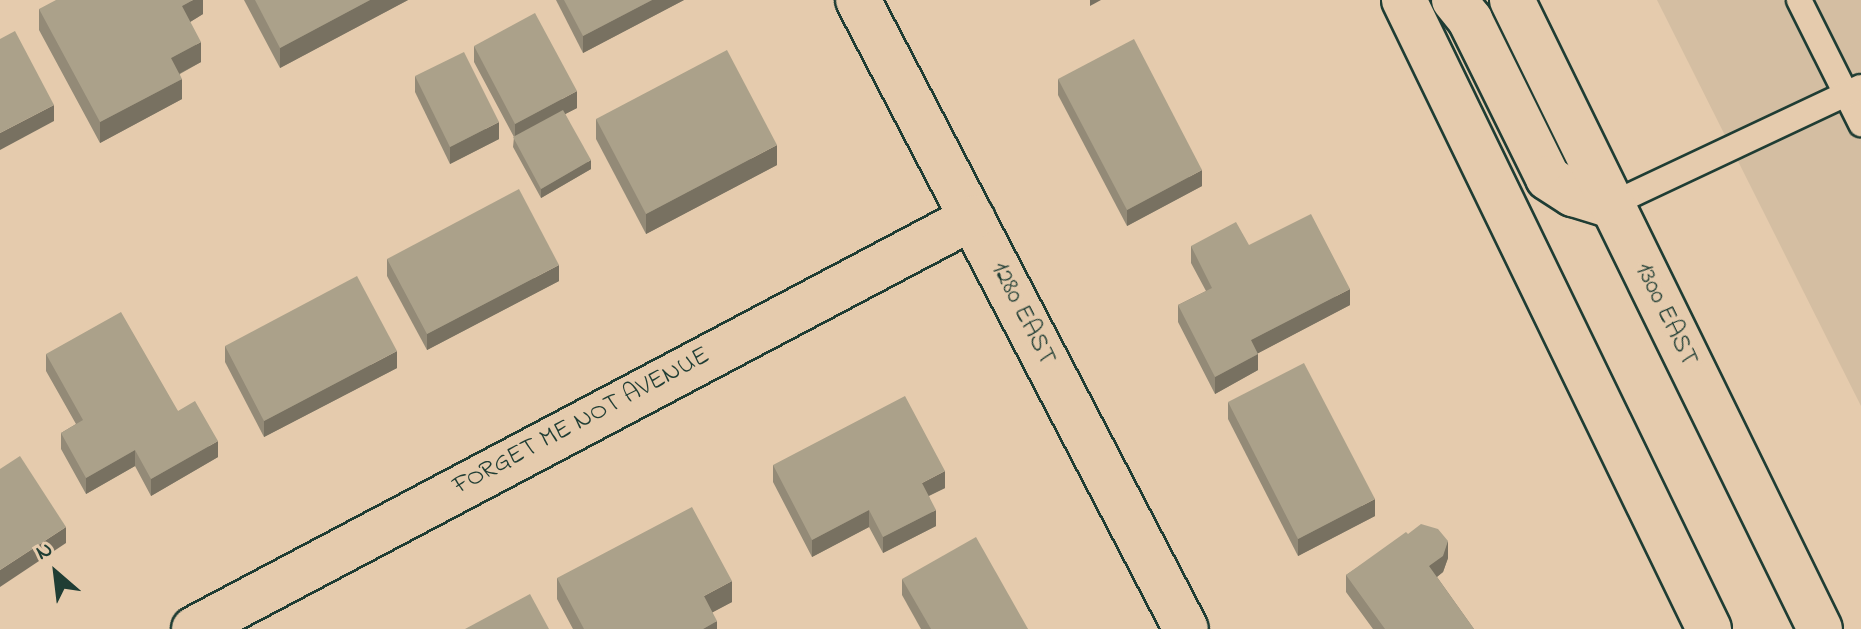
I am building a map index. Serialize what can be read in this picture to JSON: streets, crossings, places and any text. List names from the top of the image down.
{
  "streets": {
    "main road": ["1280 EAST", "1300 EAST", "FORGET ME NOT AVENUE"]
  },
  "crossings": [
    ["1280 EAST", "FORGET ME NOT AVENUE"]
  ],
  "north": "top left"
}
